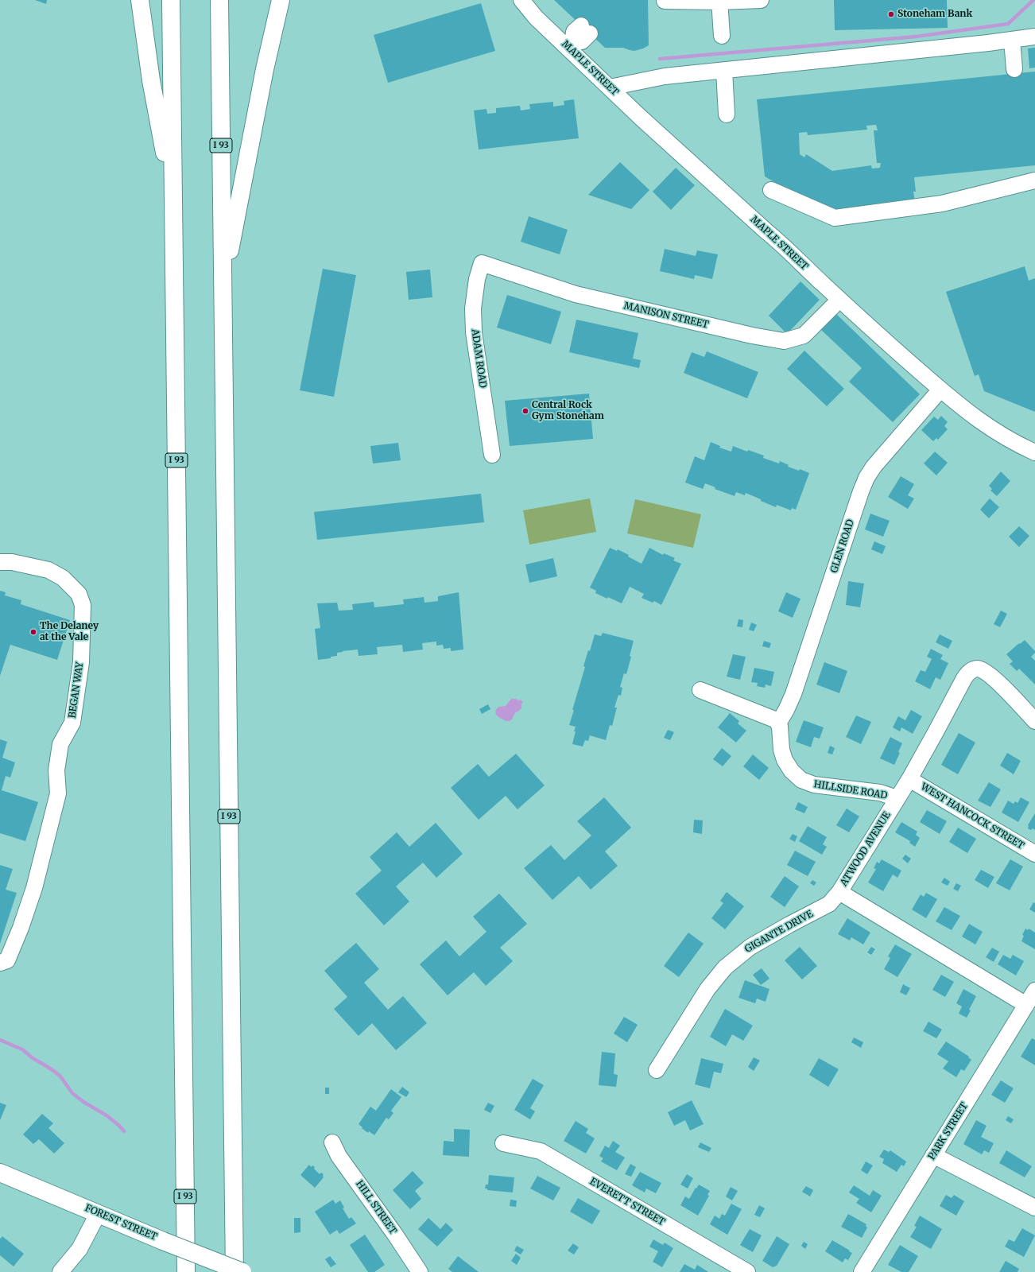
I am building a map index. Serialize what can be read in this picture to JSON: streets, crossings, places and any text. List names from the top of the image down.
{
  "streets": {
    "main road": ["I 93", "FOREST STREET"],
    "street": [
      "MAPLE STREET",
      "MANISON STREET",
      "ADAM ROAD",
      "GLEN ROAD",
      "BEGAN WAY",
      "HILLSIDE ROAD",
      "WEST HANCOCK STREET",
      "ATWOOD AVENUE",
      "GIGANTE DRIVE",
      "PARK STREET",
      "EVERETT STREET",
      "HILL STREET"
    ]
  },
  "crossings": [
    ["MAPLE STREET", "MANISON STREET"],
    ["MAPLE STREET", "GLEN ROAD"],
    ["MANISON STREET", "ADAM ROAD"],
    ["GLEN ROAD", "HILLSIDE ROAD"],
    ["HILLSIDE ROAD", "ATWOOD AVENUE"],
    ["WEST HANCOCK STREET", "ATWOOD AVENUE"],
    ["ATWOOD AVENUE", "GIGANTE DRIVE"],
    ["ATWOOD AVENUE", "PARK STREET"]
  ],
  "places": ["Stoneham Bank", "Central Rock Gym Stoneham", "The Delaney at the Vale"]
}
